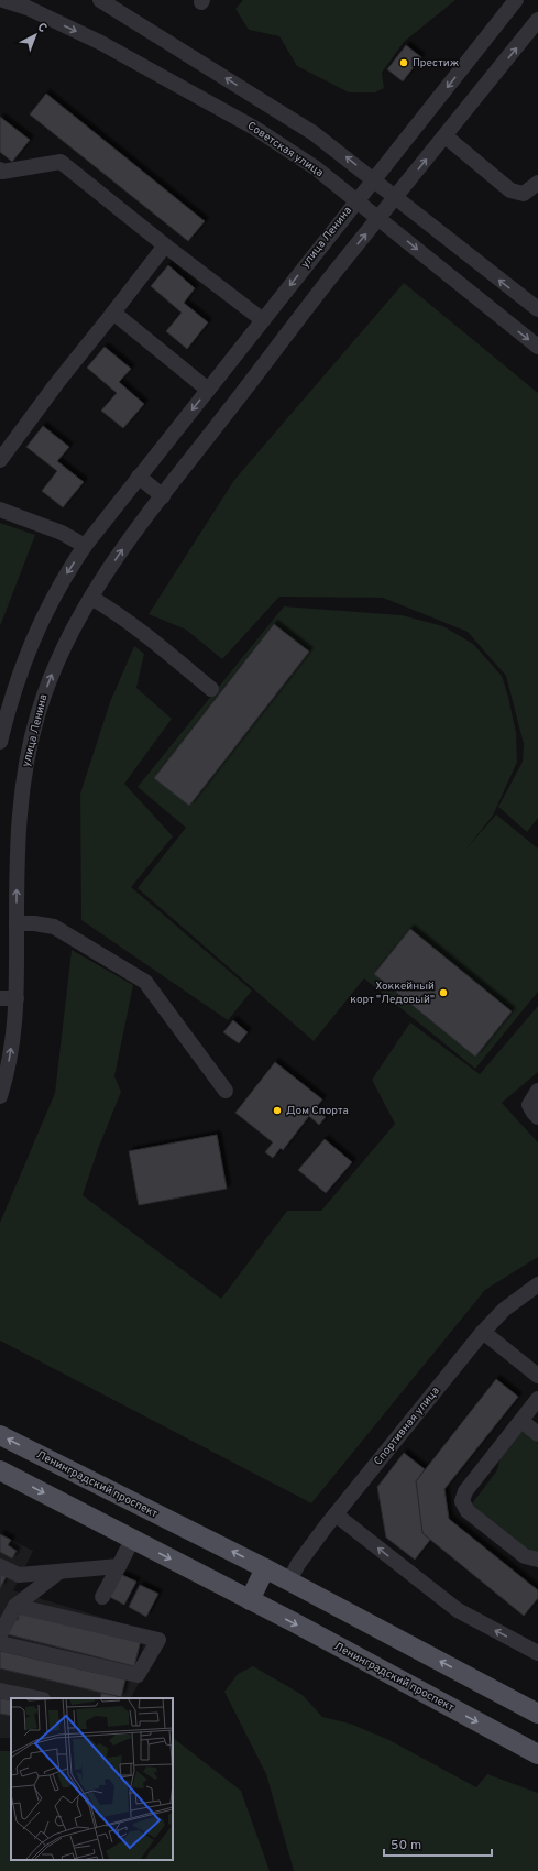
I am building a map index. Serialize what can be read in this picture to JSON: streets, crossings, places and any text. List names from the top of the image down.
{
  "streets": {
    "main road": ["Ленинградский проспект"],
    "street": ["Советская улица", "улица Ленина", "Спортивная улица"]
  },
  "crossings": [
    ["Советская улица", "улица Ленина"],
    ["Спортивная улица", "Ленинградский проспект"]
  ],
  "places": ["Престиж", "Хоккейный корт \"Ледовый\"", "Дом Спорта"],
  "scale_bar": "50 m",
  "north": "top right"
}
